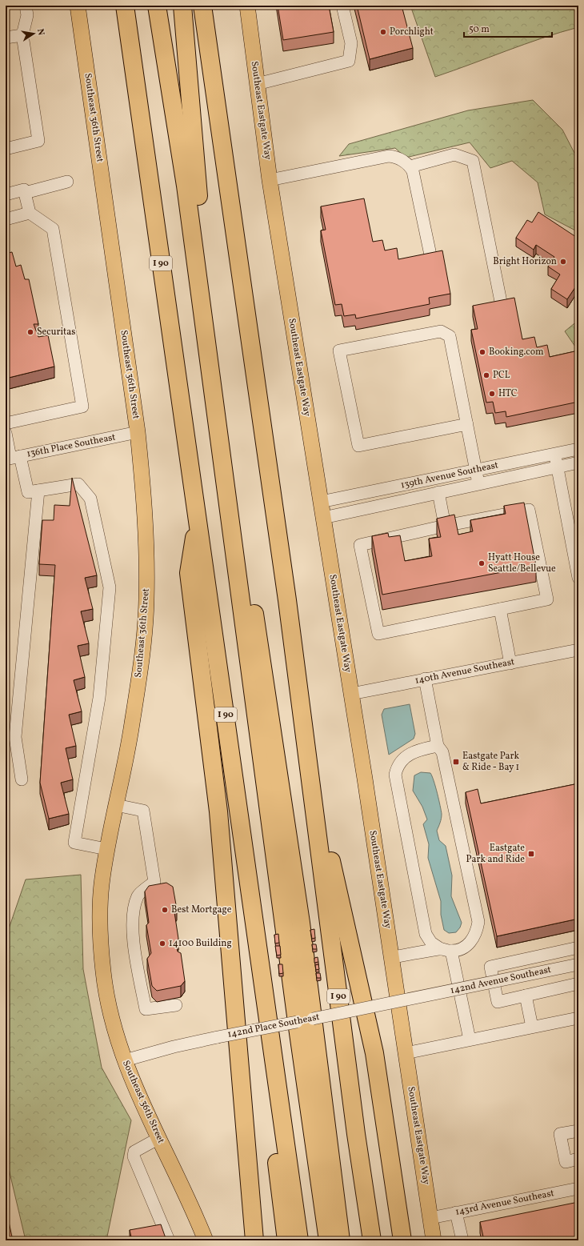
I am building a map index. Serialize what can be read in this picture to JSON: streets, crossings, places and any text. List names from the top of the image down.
{
  "streets": {
    "highway": ["I 90"],
    "main road": ["Southeast Eastgate Way", "Southeast 36th Street"],
    "street": [
      "136th Place Southeast",
      "139th Avenue Southeast",
      "140th Avenue Southeast",
      "142nd Avenue Southeast",
      "142nd Place Southeast",
      "143rd Avenue Southeast"
    ]
  },
  "crossings": [
    ["Southeast Eastgate Way", "139th Avenue Southeast"],
    ["Southeast Eastgate Way", "140th Avenue Southeast"],
    ["Southeast Eastgate Way", "143rd Avenue Southeast"],
    ["Southeast 36th Street", "136th Place Southeast"],
    ["Southeast 36th Street", "142nd Place Southeast"],
    ["142nd Avenue Southeast", "142nd Place Southeast"]
  ],
  "places": {
    "other": [
      "Porchlight",
      "Bright Horizon",
      "Securitas",
      "Booking.com",
      "PCL",
      "HTC",
      "Hyatt House Seattle/Bellevue",
      "Best Mortgage",
      "14100 Building"
    ],
    "transit": ["Eastgate Park & Ride - Bay 1", "Eastgate Park and Ride"]
  },
  "scale_bar": "50 m",
  "north": "right"
}
